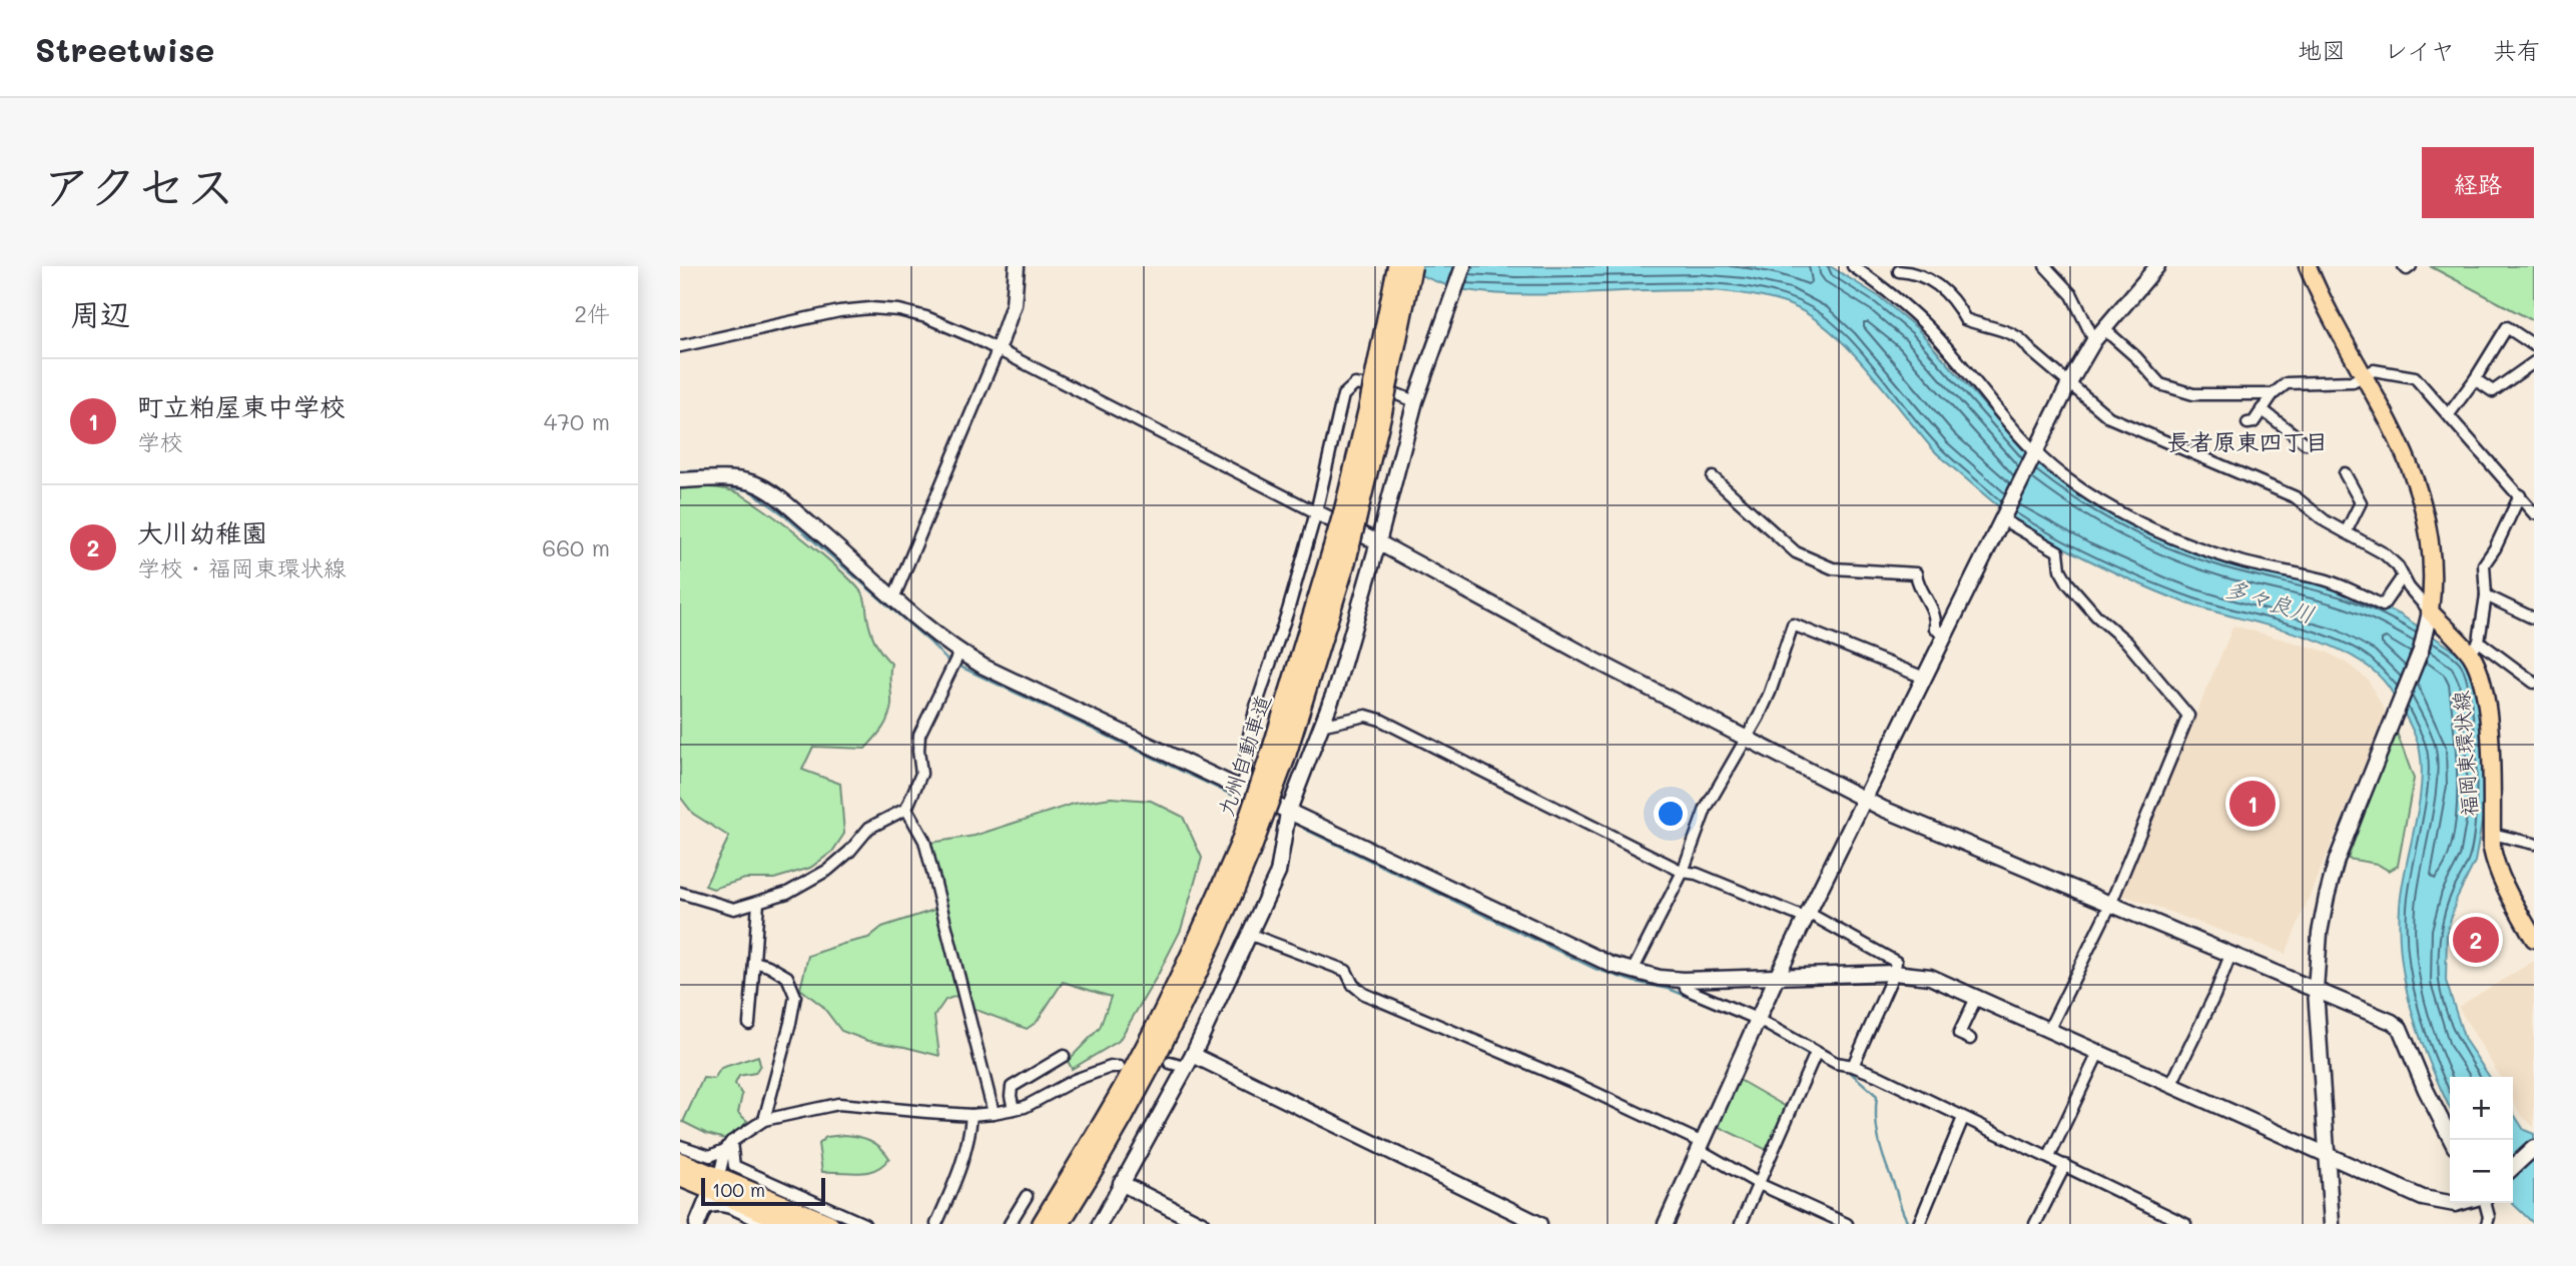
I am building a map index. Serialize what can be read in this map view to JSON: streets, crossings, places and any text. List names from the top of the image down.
{
  "streets": {
    "highway": ["九州自動車道"],
    "main road": ["福岡東環状線"]
  },
  "districts": ["長者原東四丁目"],
  "water": ["多々良川"],
  "scale_bar": "100 m",
  "page": {
    "header": "Streetwise",
    "nav": ["地図", "レイヤ", "共有"],
    "title": "アクセス",
    "buttons": "経路",
    "heading": ["周辺", "2件"],
    "list": [
      {
        "mark": "1",
        "name": "町立粕屋東中学校",
        "note": "学校",
        "value": "470 m"
      },
      {
        "mark": "2",
        "name": "大川幼稚園",
        "note": "学校 · 福岡東環状線",
        "value": "660 m"
      }
    ],
    "pins": ["1", "2"],
    "map_buttons": ["+", "−"],
    "scale": "100 m"
  }
}
